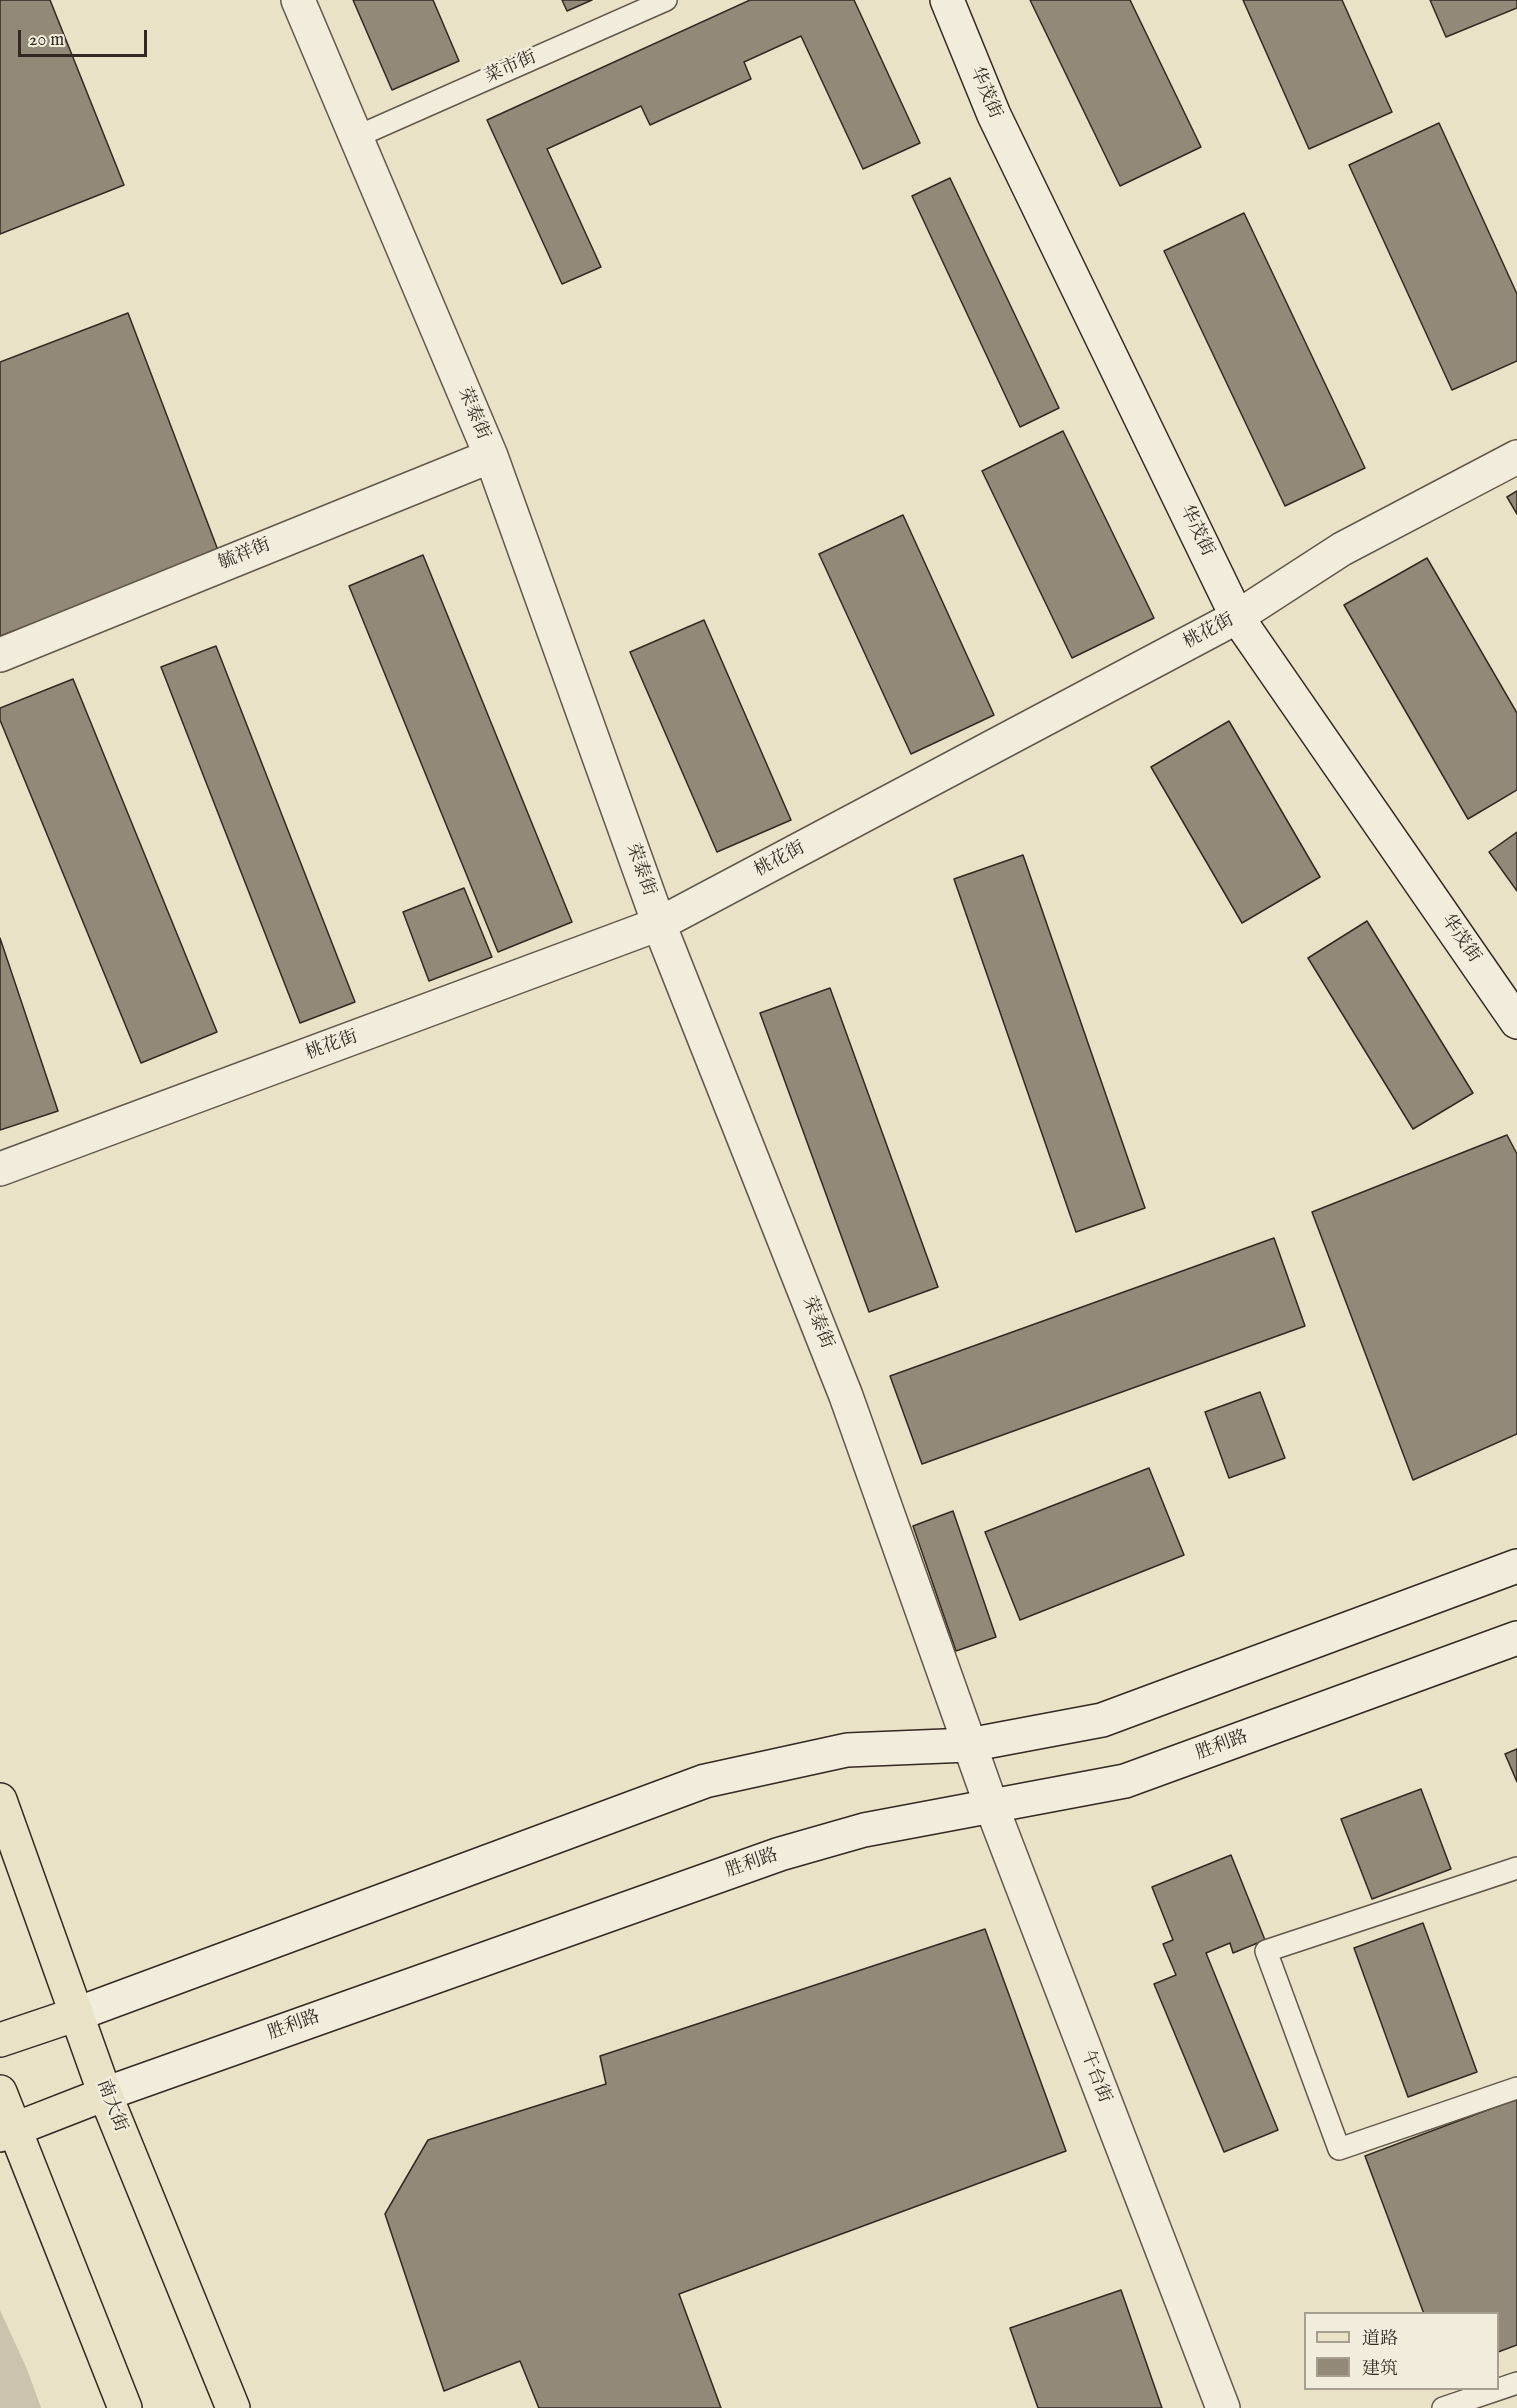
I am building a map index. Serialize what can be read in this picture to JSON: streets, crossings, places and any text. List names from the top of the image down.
{
  "streets": {
    "main road": ["胜利路", "南大街"],
    "street": [
      "华茂街",
      "荣泰街",
      "毓祥街",
      "桃花街",
      "午台街"
    ],
    "lane": ["菜市街"]
  },
  "crossings": [
    ["菜市街", "荣泰街"],
    ["华茂街", "桃花街"],
    ["荣泰街", "毓祥街"],
    ["荣泰街", "桃花街"],
    ["荣泰街", "午台街"],
    ["胜利路", "午台街"],
    ["胜利路", "南大街"]
  ],
  "legend": ["道路", "建筑"],
  "scale_bar": "20 m"
}
